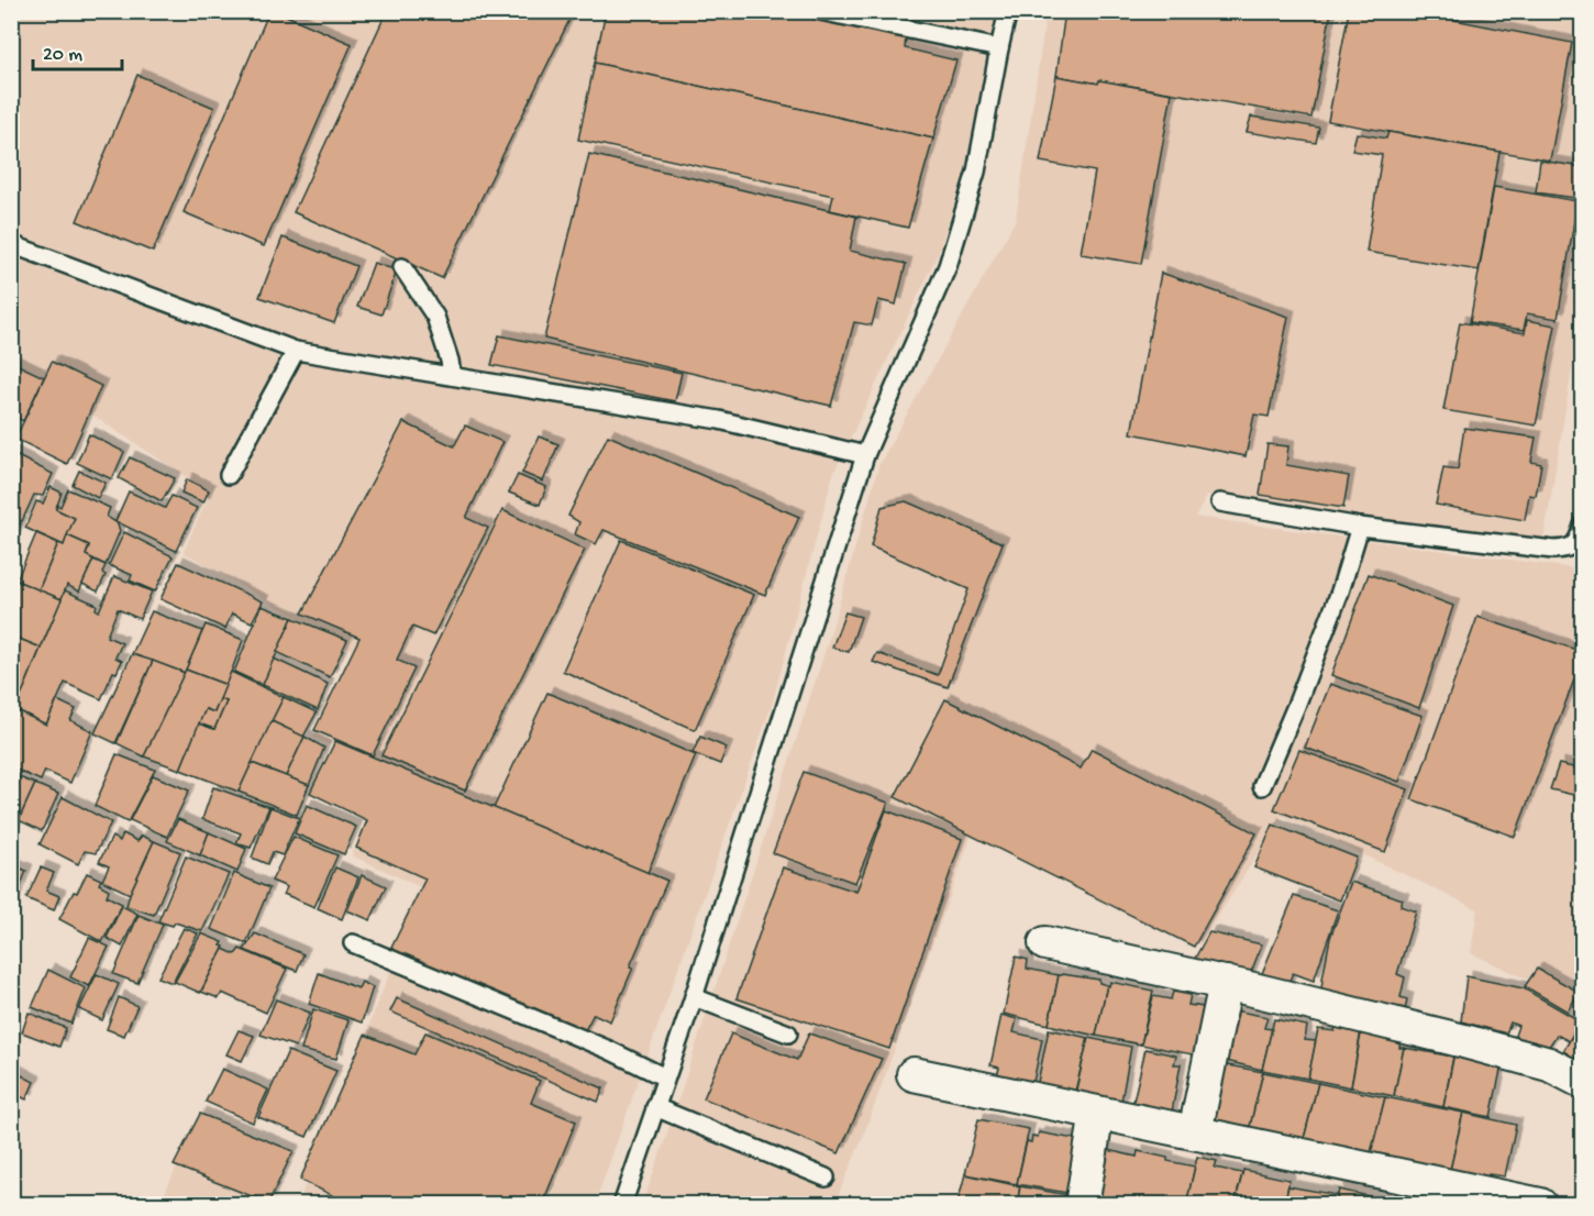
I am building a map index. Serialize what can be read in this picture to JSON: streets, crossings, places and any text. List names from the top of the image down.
{
  "scale_bar": "20 m"
}
